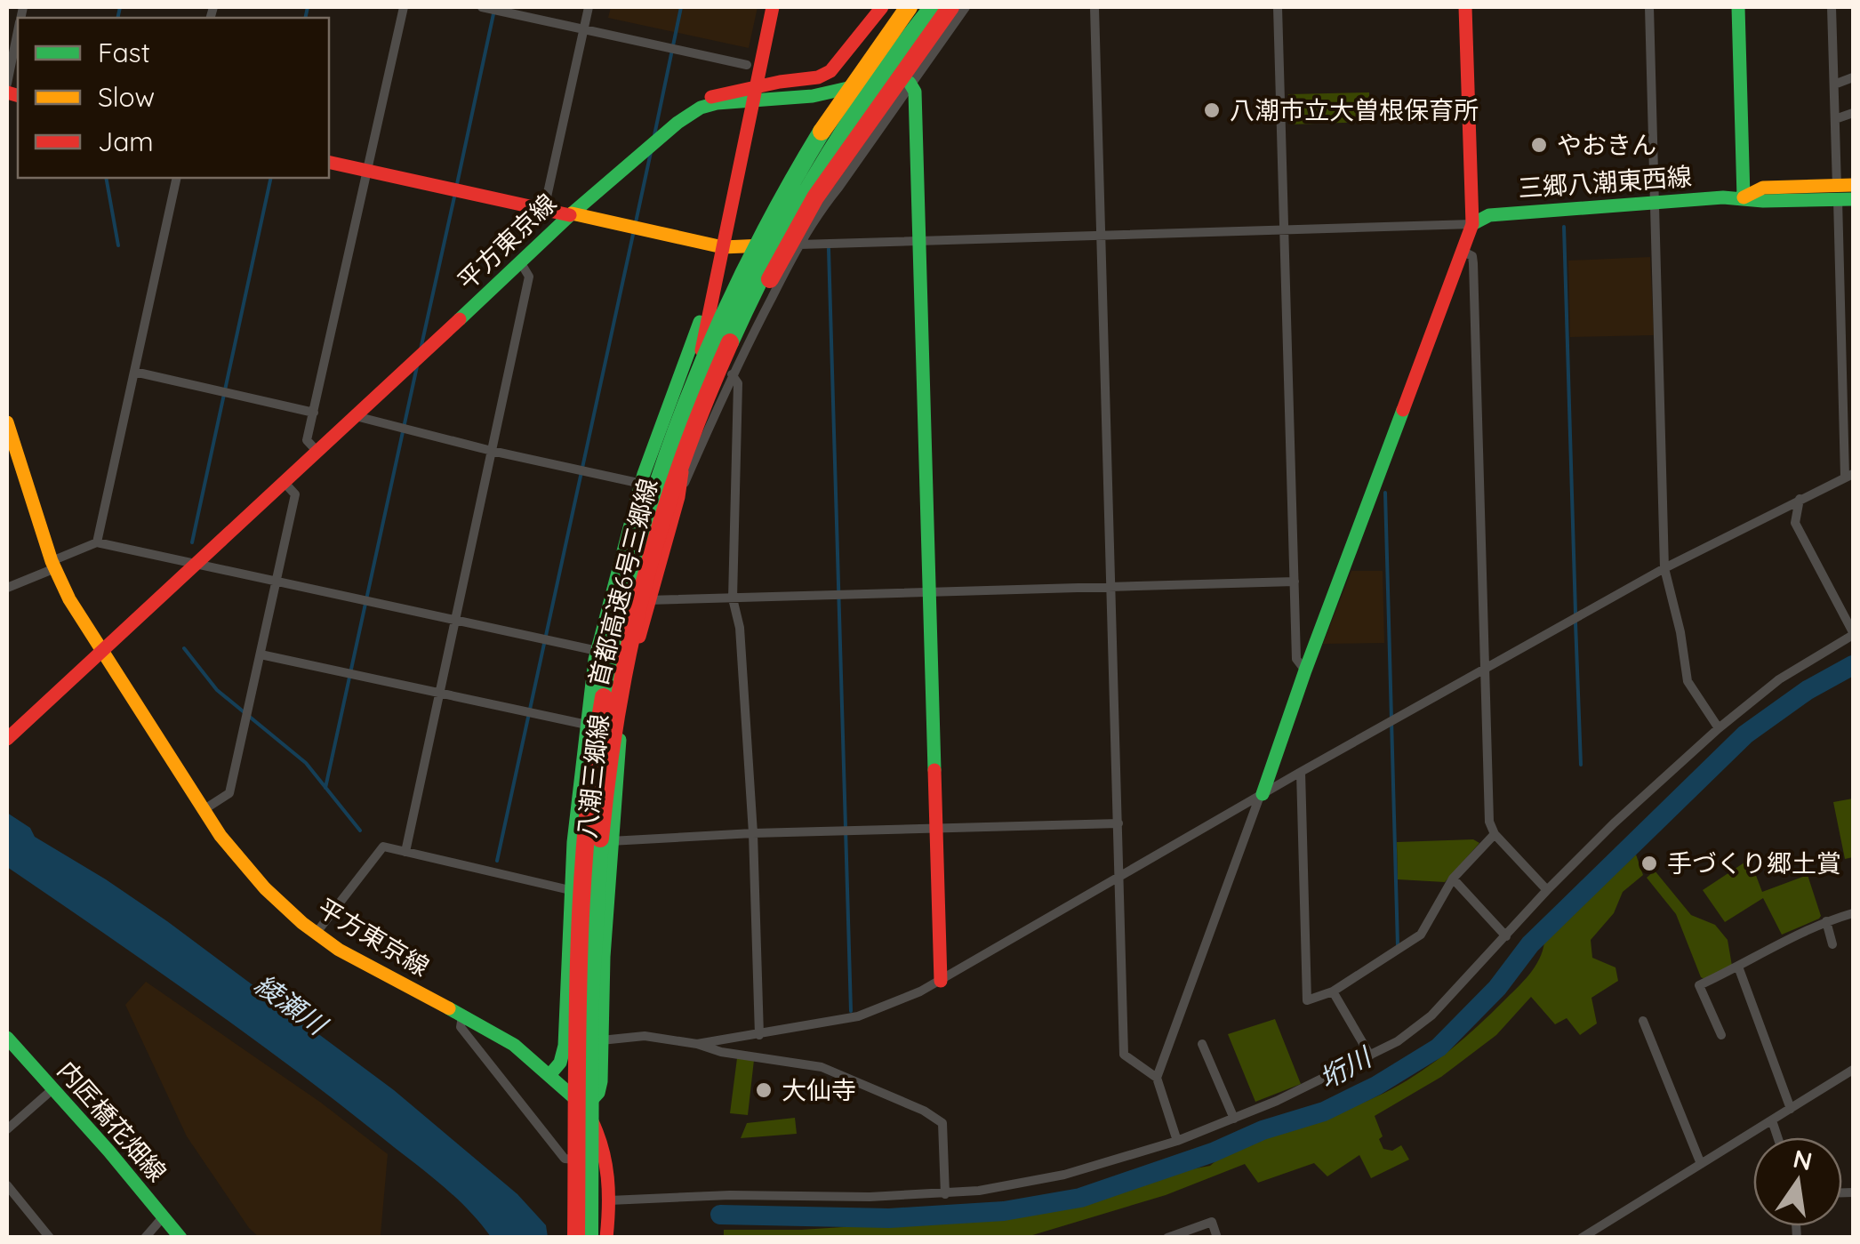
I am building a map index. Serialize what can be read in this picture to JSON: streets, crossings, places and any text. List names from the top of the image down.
{
  "streets": {
    "main road": [
      "三郷八潮東西線",
      "平方東京線",
      "首都高速6号三郷線",
      "八潮三郷線",
      "内匠橋花畑線"
    ]
  },
  "crossings": [
    ["平方東京線", "八潮三郷線"]
  ],
  "water": ["綾瀬川", "垳川"],
  "places": [
    "八潮市立大曽根保育所",
    "やおきん",
    "手づくり郷土賞",
    "大仙寺"
  ],
  "legend": ["Fast", "Slow", "Jam"],
  "north": "top"
}
